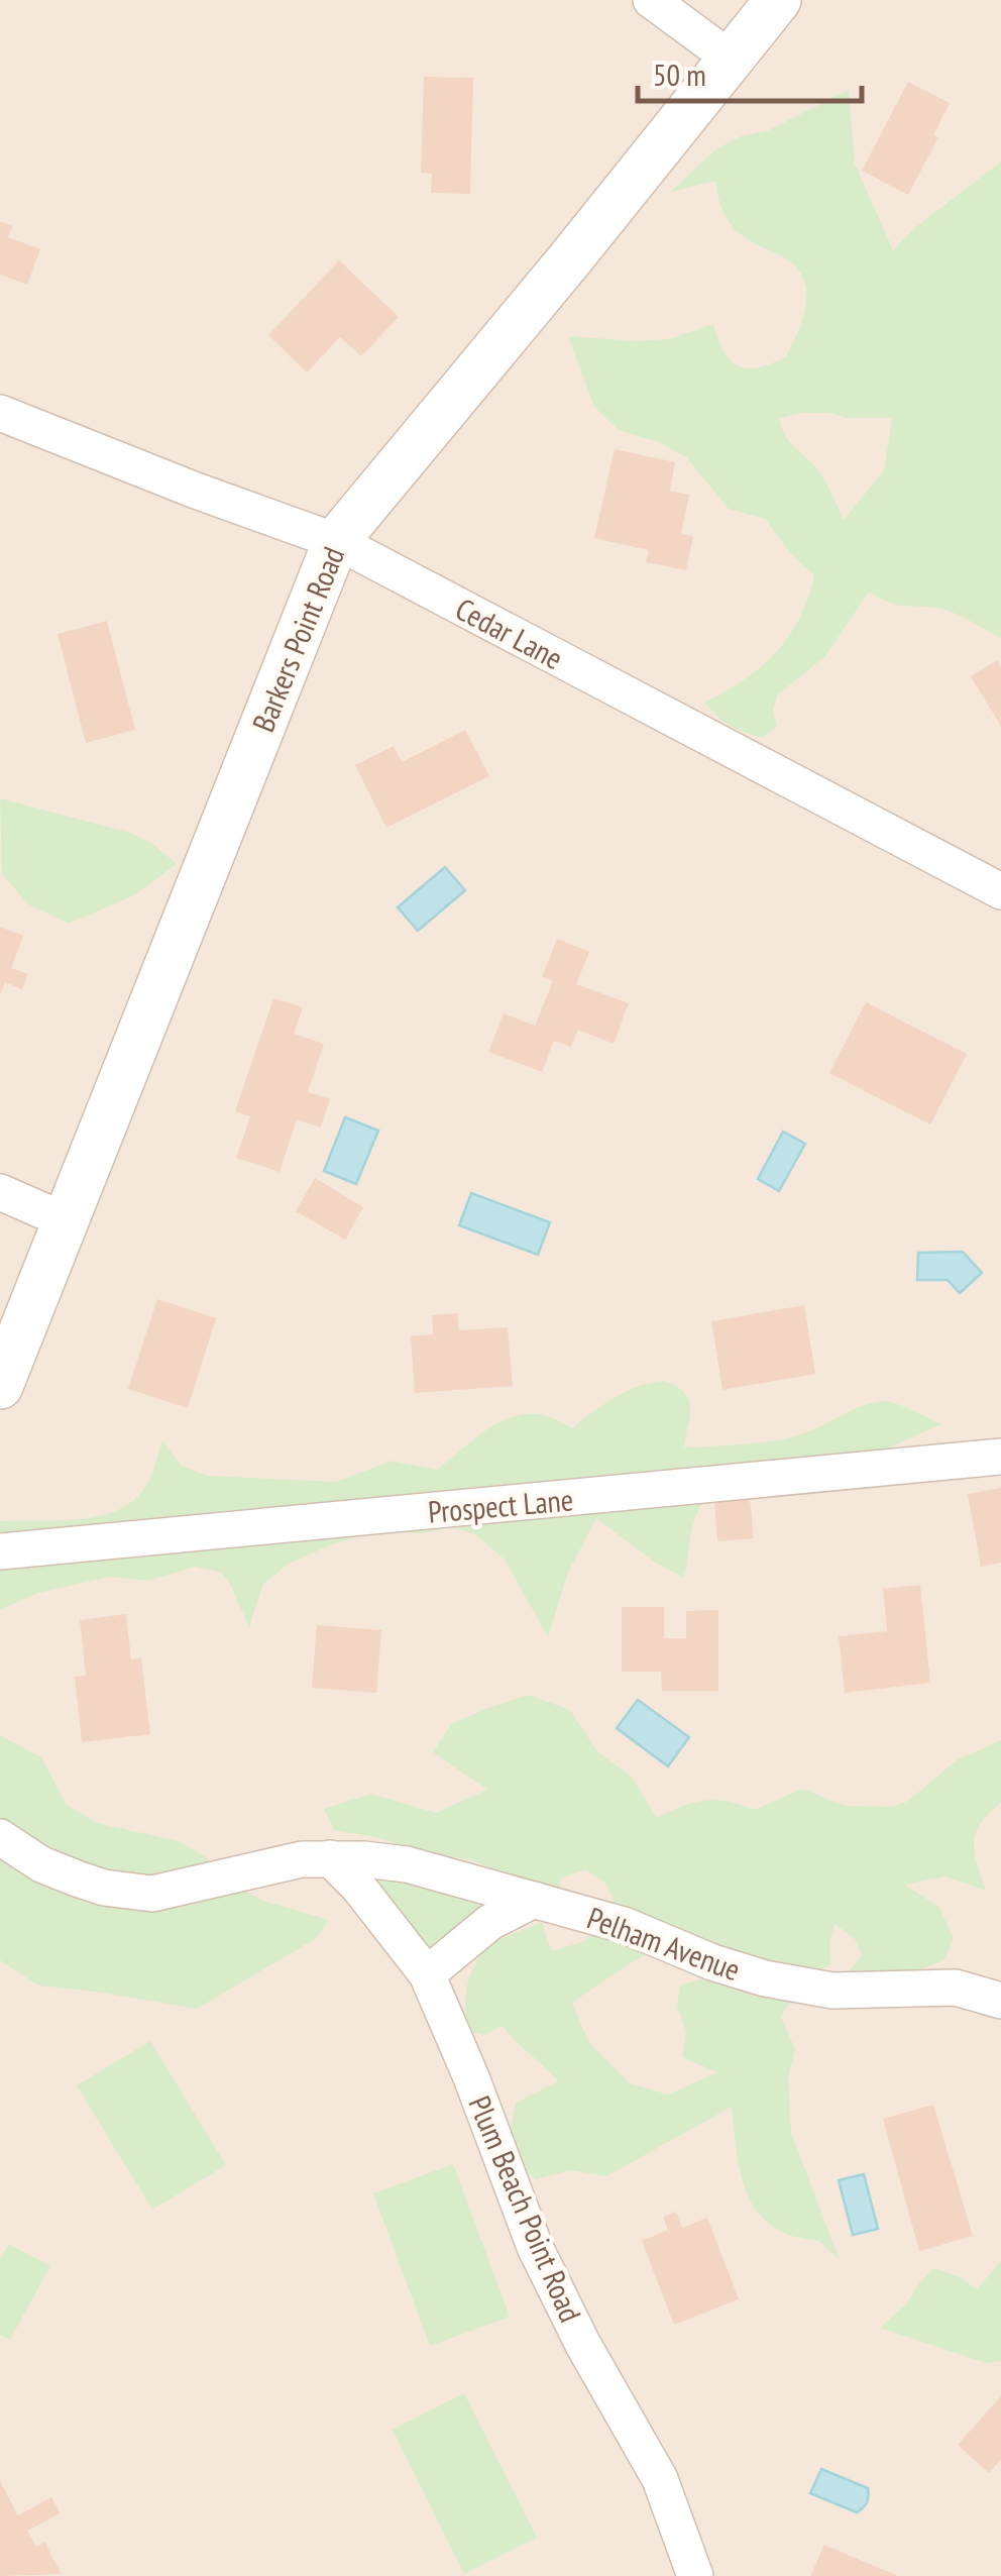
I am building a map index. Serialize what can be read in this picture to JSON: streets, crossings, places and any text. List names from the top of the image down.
{
  "streets": {
    "street": [
      "Cedar Lane",
      "Barkers Point Road",
      "Prospect Lane",
      "Pelham Avenue",
      "Plum Beach Point Road"
    ]
  },
  "crossings": [
    ["Cedar Lane", "Barkers Point Road"],
    ["Pelham Avenue", "Plum Beach Point Road"]
  ],
  "scale_bar": "50 m"
}
